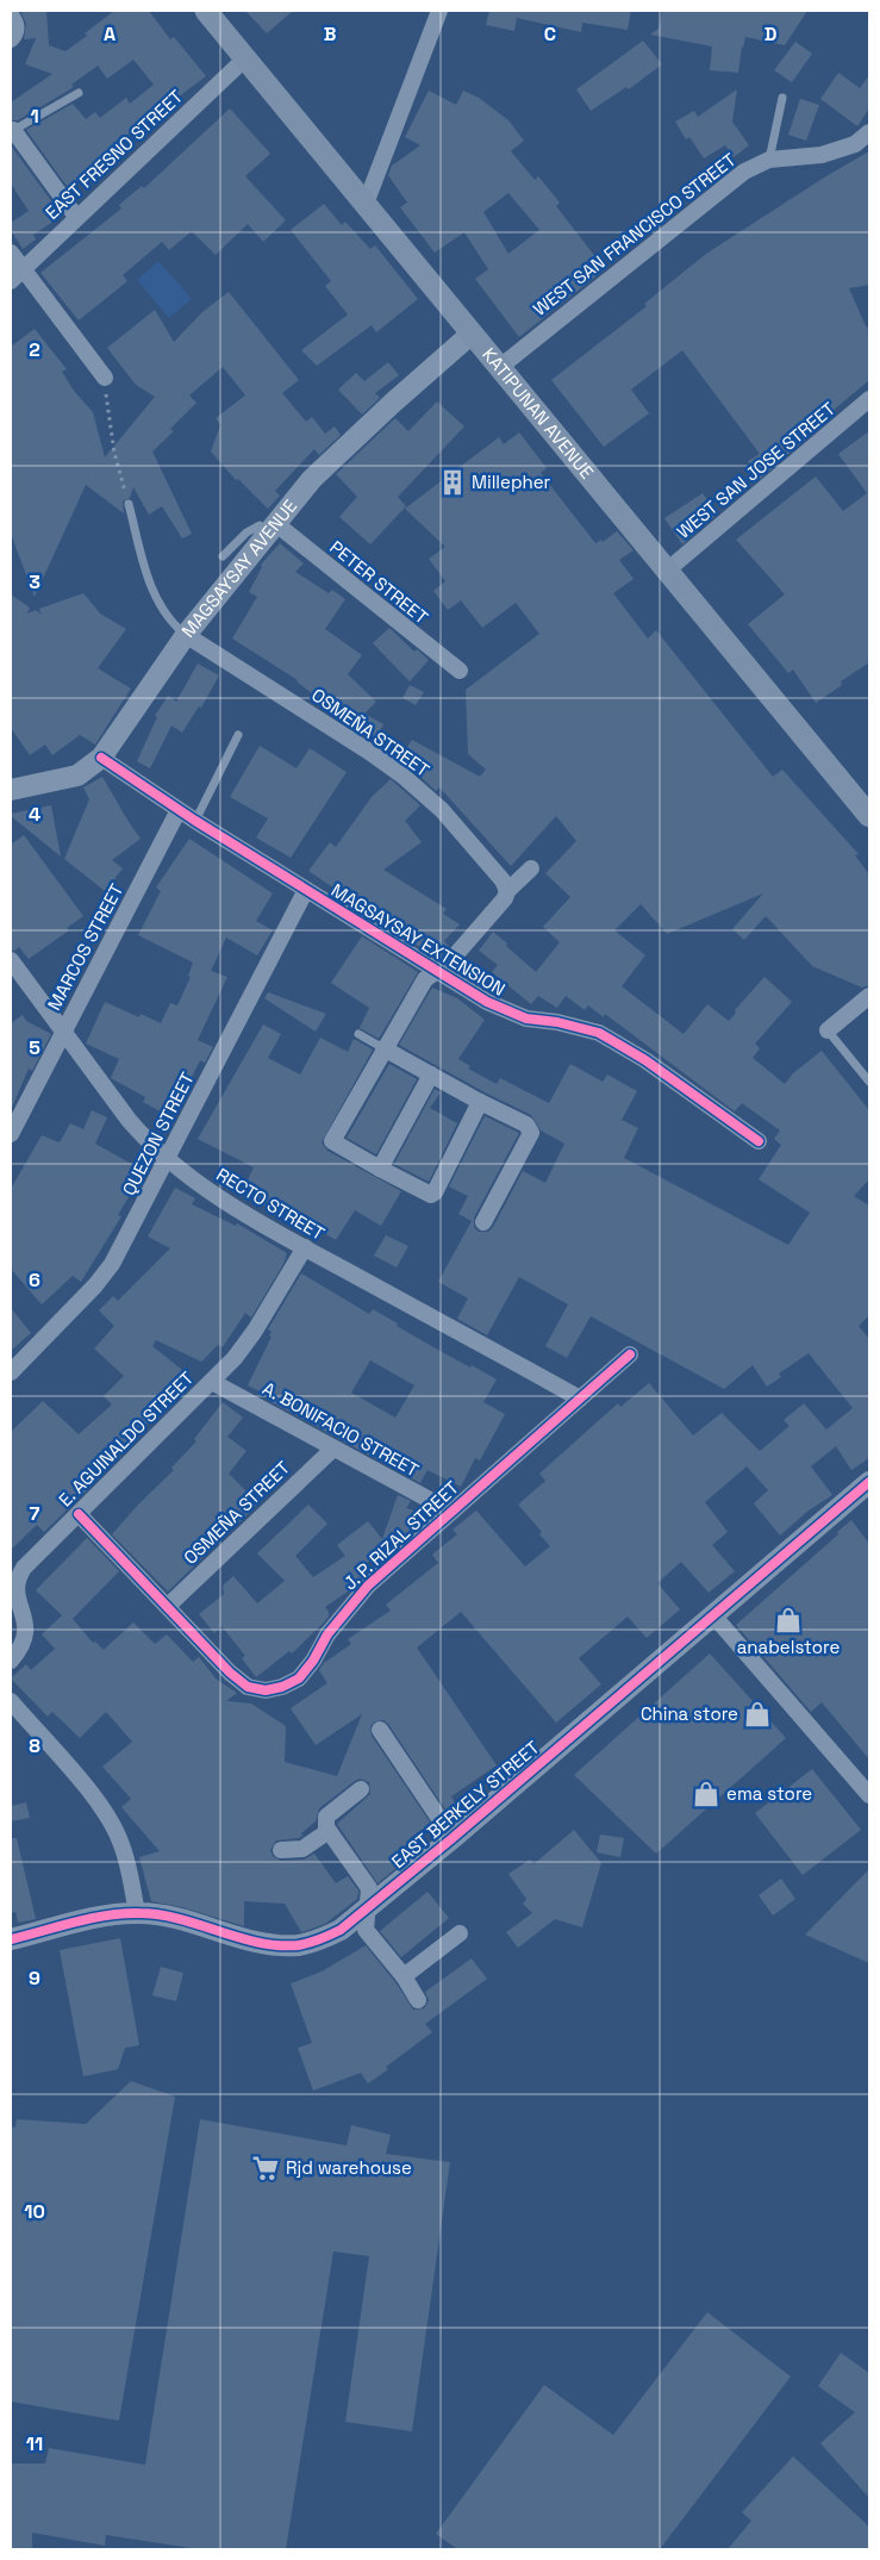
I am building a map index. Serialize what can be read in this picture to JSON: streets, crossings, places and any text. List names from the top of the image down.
{
  "streets": {
    "main road": ["KATIPUNAN AVENUE"],
    "street": [
      "EAST FRESNO STREET",
      "WEST SAN FRANCISCO STREET",
      "WEST SAN JOSE STREET",
      "MAGSAYSAY AVENUE",
      "PETER STREET",
      "OSMEÑA STREET",
      "MAGSAYSAY EXTENSION",
      "MARCOS STREET",
      "QUEZON STREET",
      "RECTO STREET",
      "A. BONIFACIO STREET",
      "E. AGUINALDO STREET",
      "J. P. RIZAL STREET",
      "EAST BERKELY STREET"
    ]
  },
  "crossings": [
    ["EAST FRESNO STREET", "KATIPUNAN AVENUE"],
    ["WEST SAN FRANCISCO STREET", "KATIPUNAN AVENUE"],
    ["KATIPUNAN AVENUE", "WEST SAN JOSE STREET"],
    ["KATIPUNAN AVENUE", "MAGSAYSAY AVENUE"],
    ["MAGSAYSAY AVENUE", "PETER STREET"],
    ["MAGSAYSAY AVENUE", "OSMEÑA STREET"],
    ["MAGSAYSAY AVENUE", "MAGSAYSAY EXTENSION"],
    ["OSMEÑA STREET", "A. BONIFACIO STREET"],
    ["OSMEÑA STREET", "J. P. RIZAL STREET"],
    ["MAGSAYSAY EXTENSION", "MARCOS STREET"],
    ["MAGSAYSAY EXTENSION", "QUEZON STREET"],
    ["MARCOS STREET", "RECTO STREET"],
    ["QUEZON STREET", "RECTO STREET"],
    ["RECTO STREET", "E. AGUINALDO STREET"],
    ["RECTO STREET", "J. P. RIZAL STREET"],
    ["A. BONIFACIO STREET", "E. AGUINALDO STREET"],
    ["A. BONIFACIO STREET", "J. P. RIZAL STREET"],
    ["E. AGUINALDO STREET", "J. P. RIZAL STREET"]
  ],
  "places": {
    "building": ["Millepher"],
    "shop": ["anabelstore", "China store", "ema store"],
    "supermarket": ["Rjd warehouse"]
  },
  "grid": {
    "columns": [
      "A",
      "B",
      "C",
      "D"
    ],
    "rows": [
      "1",
      "2",
      "3",
      "4",
      "5",
      "6",
      "7",
      "8",
      "9",
      "10",
      "11"
    ]
  }
}
